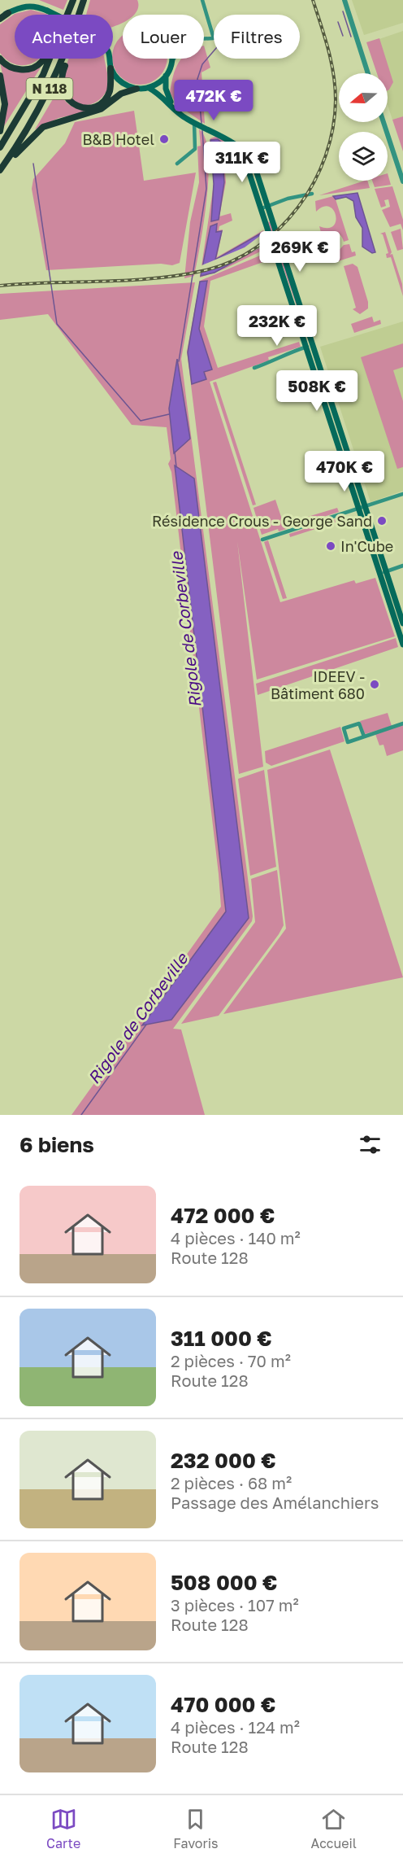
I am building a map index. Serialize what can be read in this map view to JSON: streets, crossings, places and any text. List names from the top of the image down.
{
  "streets": {
    "highway": ["N 118"]
  },
  "water": ["Rigole de Corbeville"],
  "places": [
    "B&B Hotel",
    "Résidence Crous - George Sand",
    "In'Cube",
    "IDEEV - Bâtiment 680"
  ],
  "north": "left",
  "page": {
    "chip": ["Acheter", "Louer", "Filtres"],
    "price": [
      "472K €",
      "311K €",
      "269K €",
      "232K €",
      "508K €",
      "470K €"
    ],
    "heading": "6 biens",
    "list": [
      {
        "name": "472 000 €",
        "note": "4 pièces · 140 m² · Route 128"
      },
      {
        "name": "311 000 €",
        "note": "2 pièces · 70 m² · Route 128"
      },
      {
        "name": "232 000 €",
        "note": "2 pièces · 68 m² · Passage des Amélanchiers"
      },
      {
        "name": "508 000 €",
        "note": "3 pièces · 107 m² · Route 128"
      },
      {
        "name": "470 000 €",
        "note": "4 pièces · 124 m² · Route 128"
      }
    ],
    "tabs": ["Carte", "Favoris", "Accueil"]
  }
}
